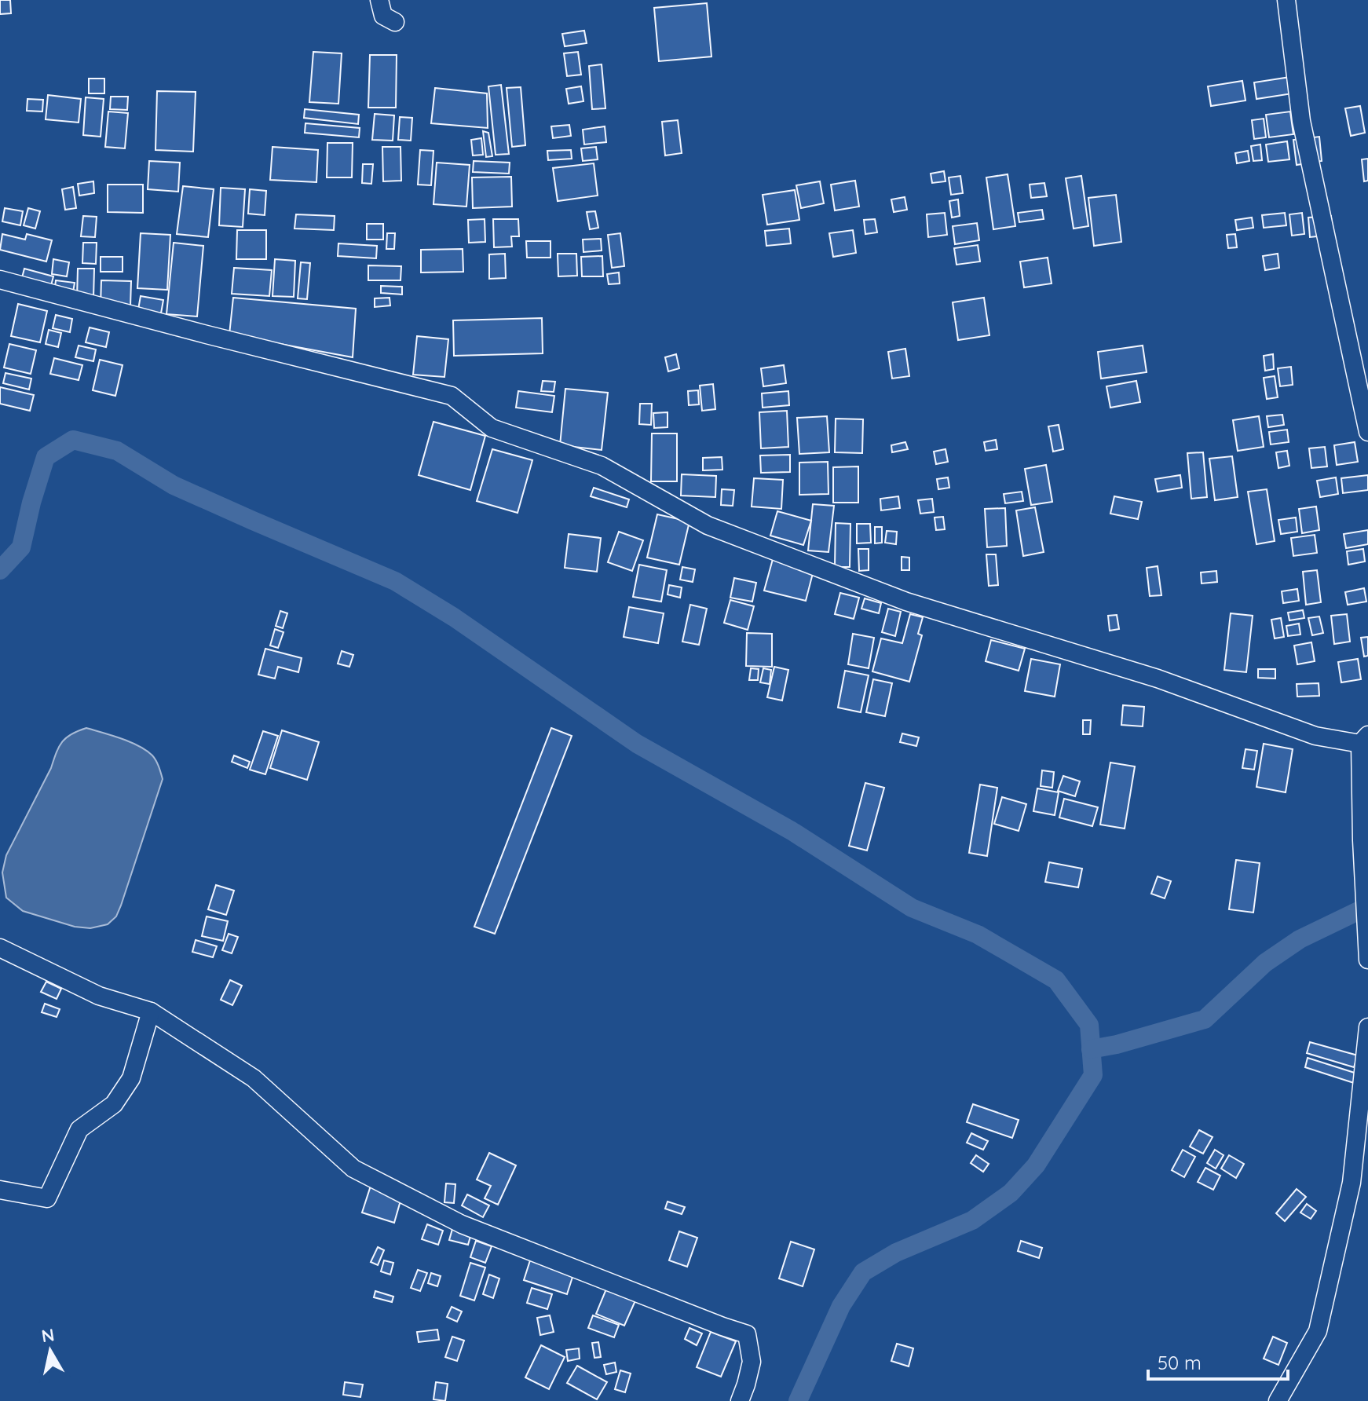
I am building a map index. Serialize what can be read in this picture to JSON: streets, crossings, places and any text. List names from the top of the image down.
{
  "scale_bar": "50 m",
  "north": "top"
}
